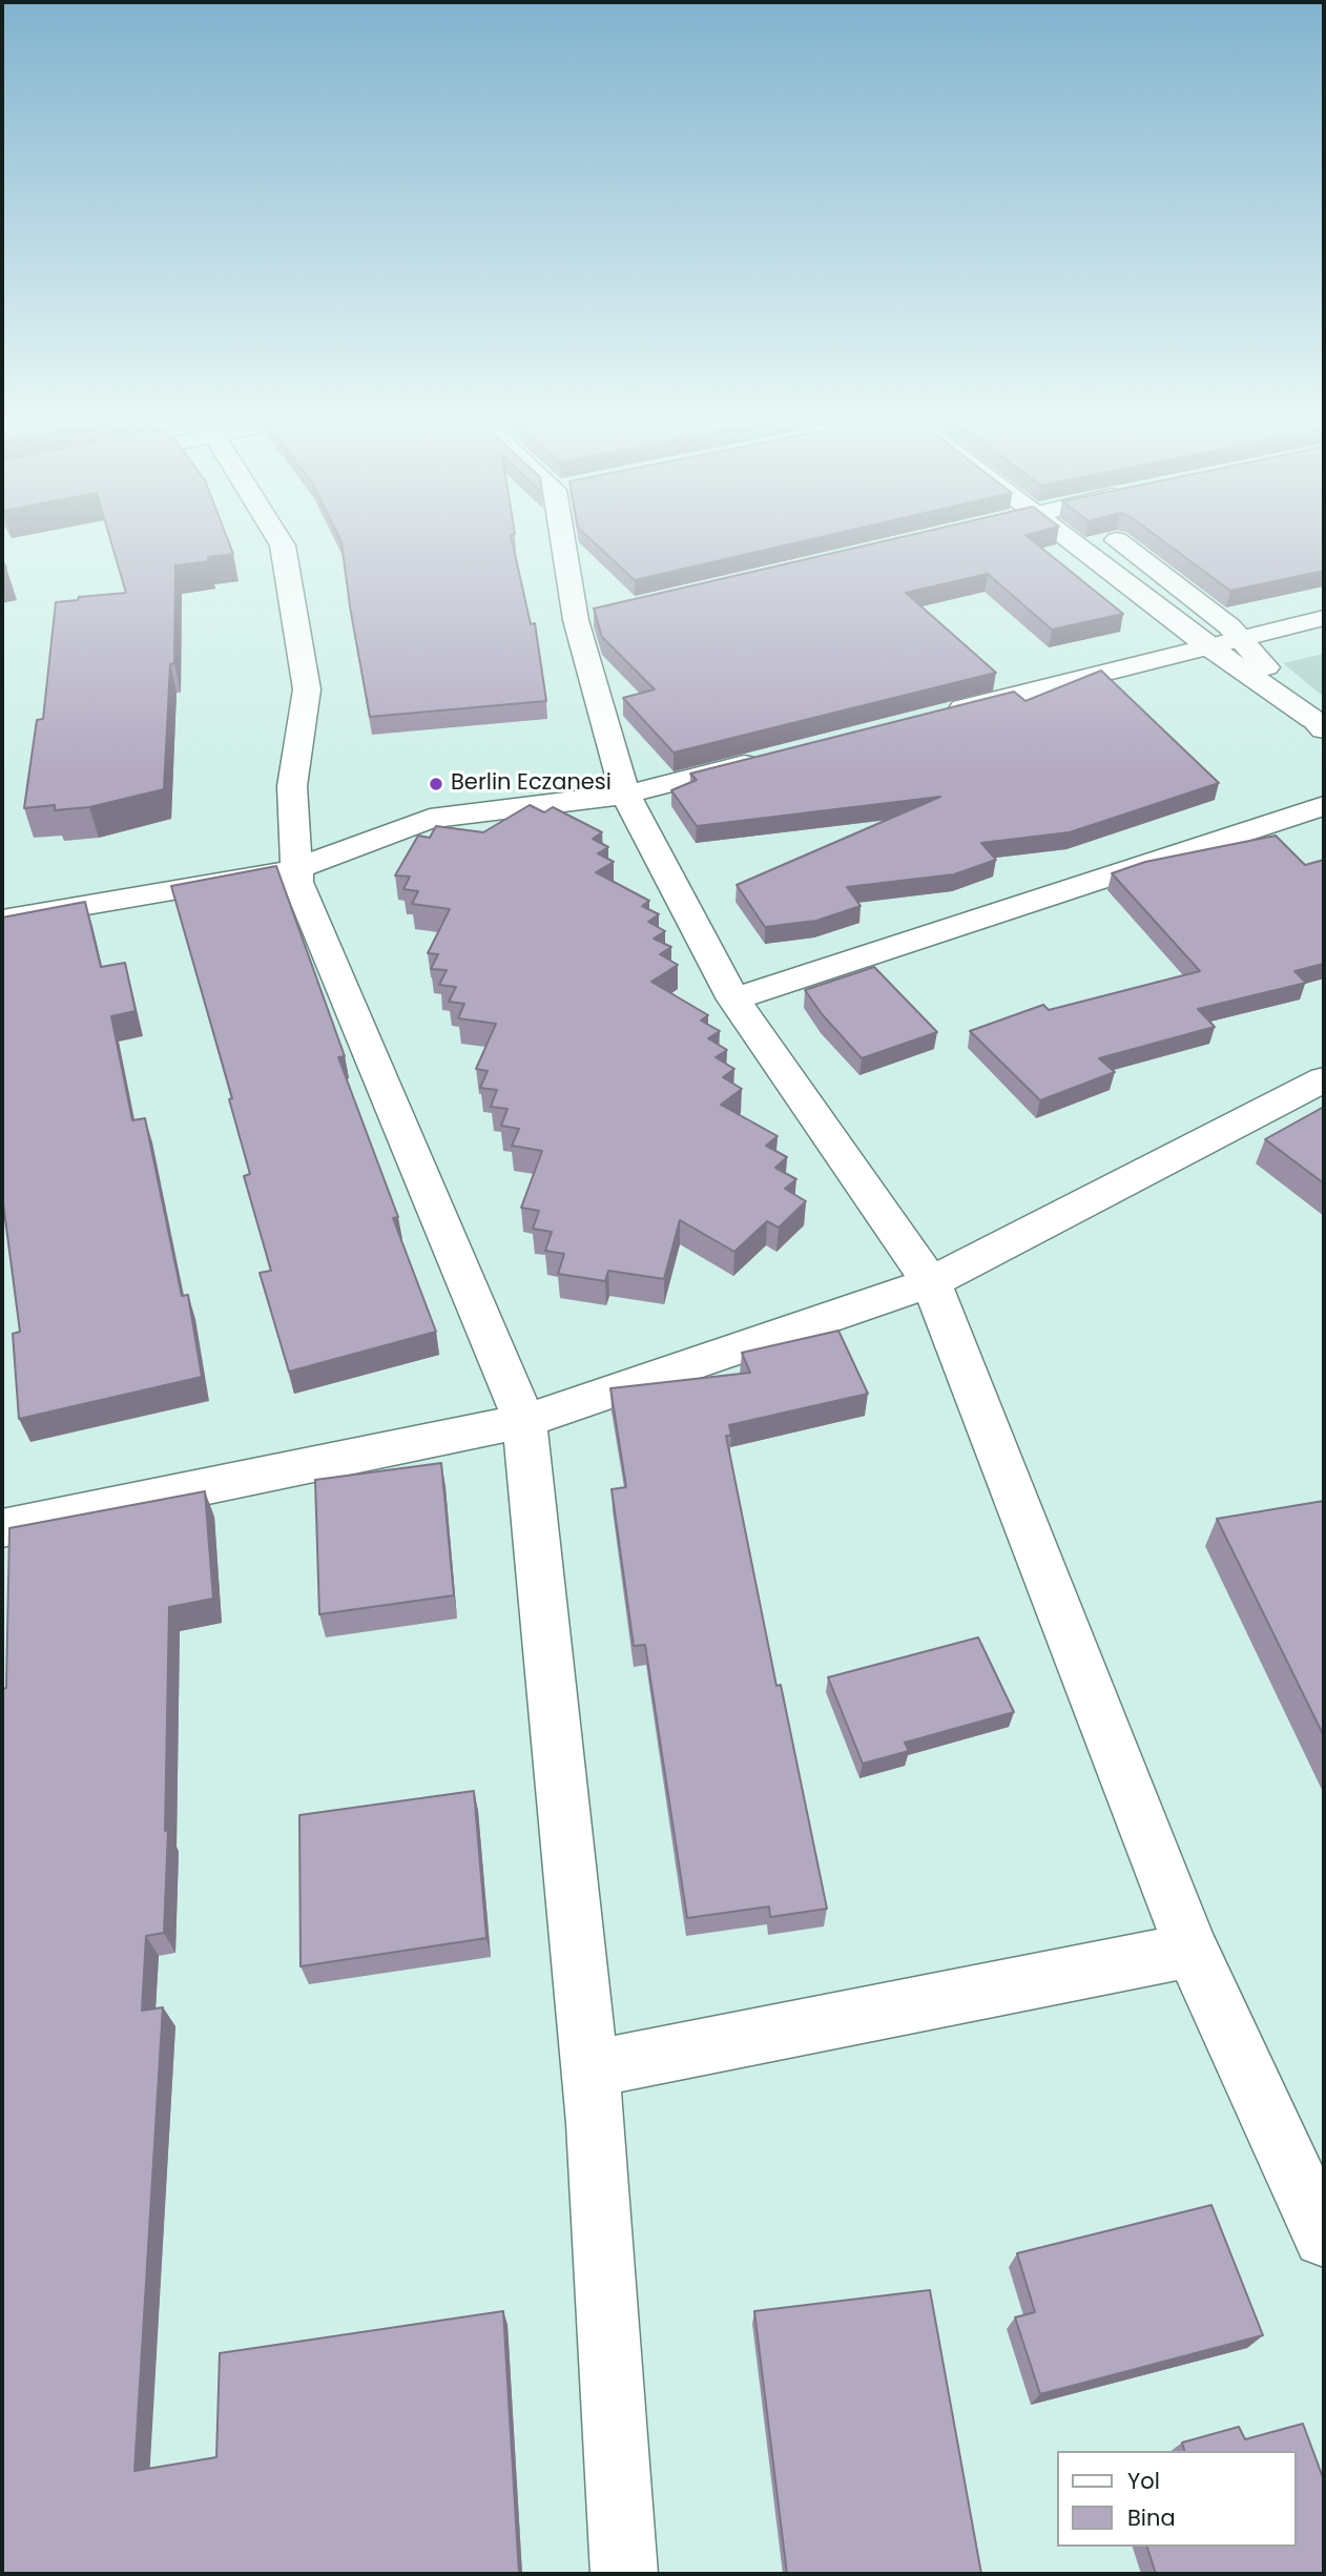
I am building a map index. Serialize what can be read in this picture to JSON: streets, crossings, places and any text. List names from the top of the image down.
{
  "places": ["Berlin Eczanesi"],
  "legend": ["Yol", "Bina"]
}
